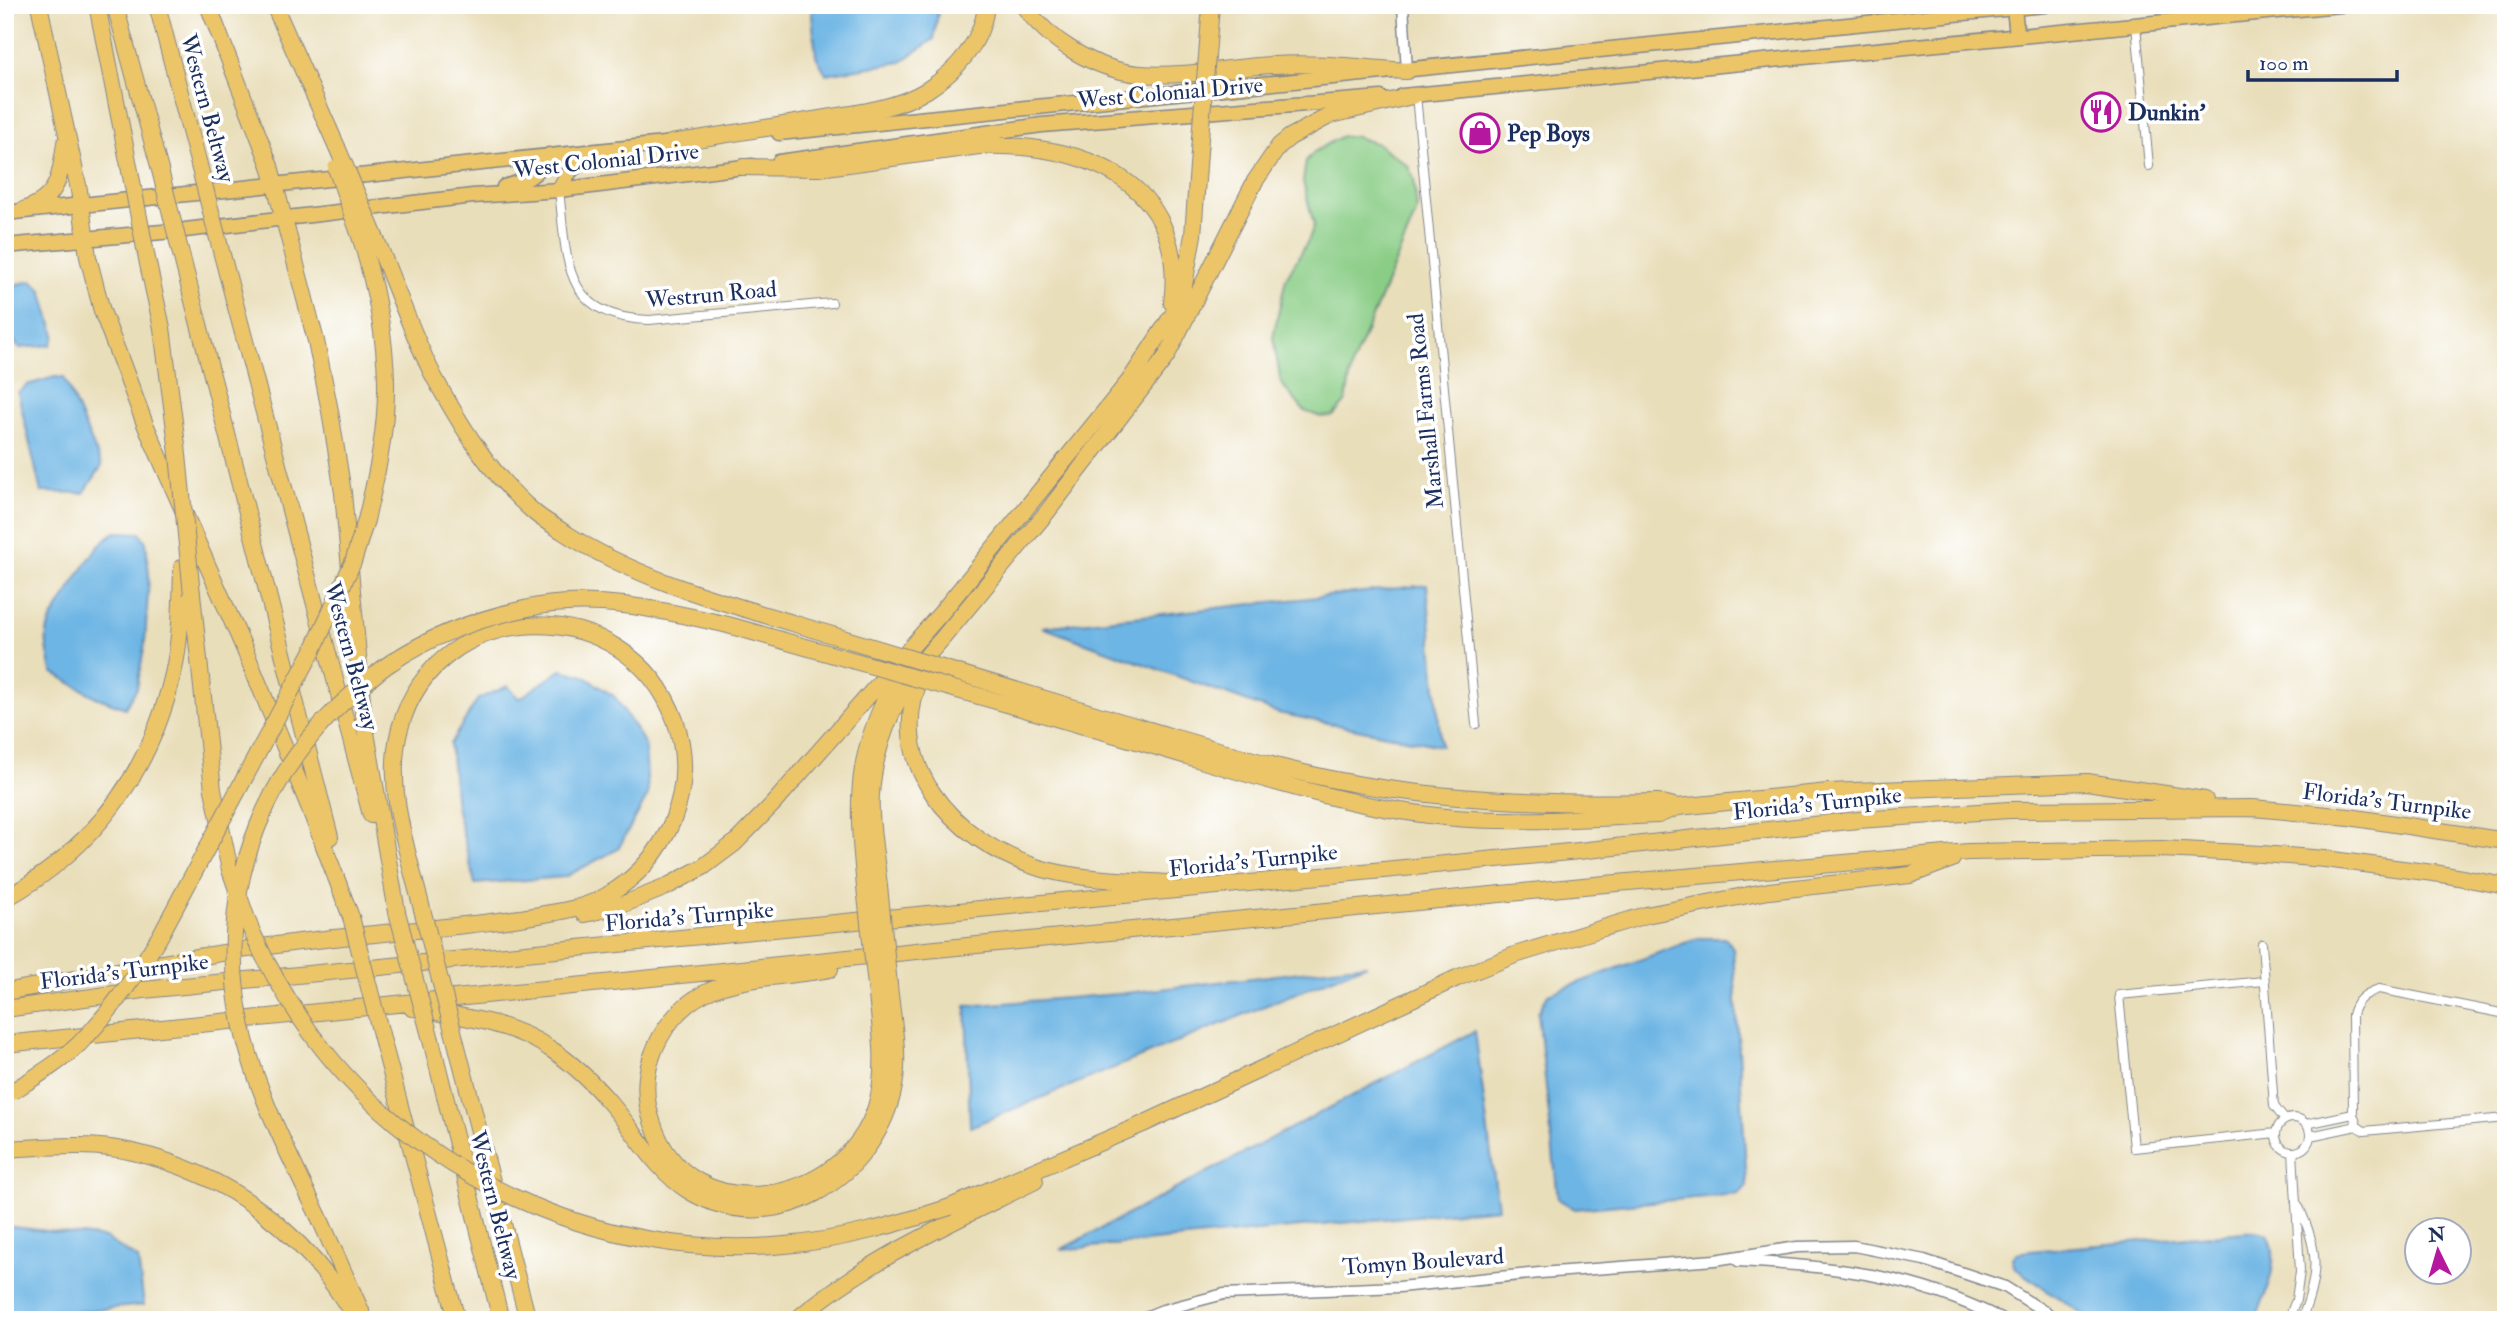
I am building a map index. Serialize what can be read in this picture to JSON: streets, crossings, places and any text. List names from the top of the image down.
{
  "streets": {
    "highway": ["West Colonial Drive", "Western Beltway", "Florida's Turnpike"],
    "street": ["Westrun Road", "Marshall Farms Road", "Tomyn Boulevard"]
  },
  "crossings": [
    ["West Colonial Drive", "Westrun Road"],
    ["West Colonial Drive", "Marshall Farms Road"]
  ],
  "places": {
    "restaurant": ["Dunkin'"],
    "shop": ["Pep Boys"]
  },
  "scale_bar": "100 m",
  "north": "top"
}
